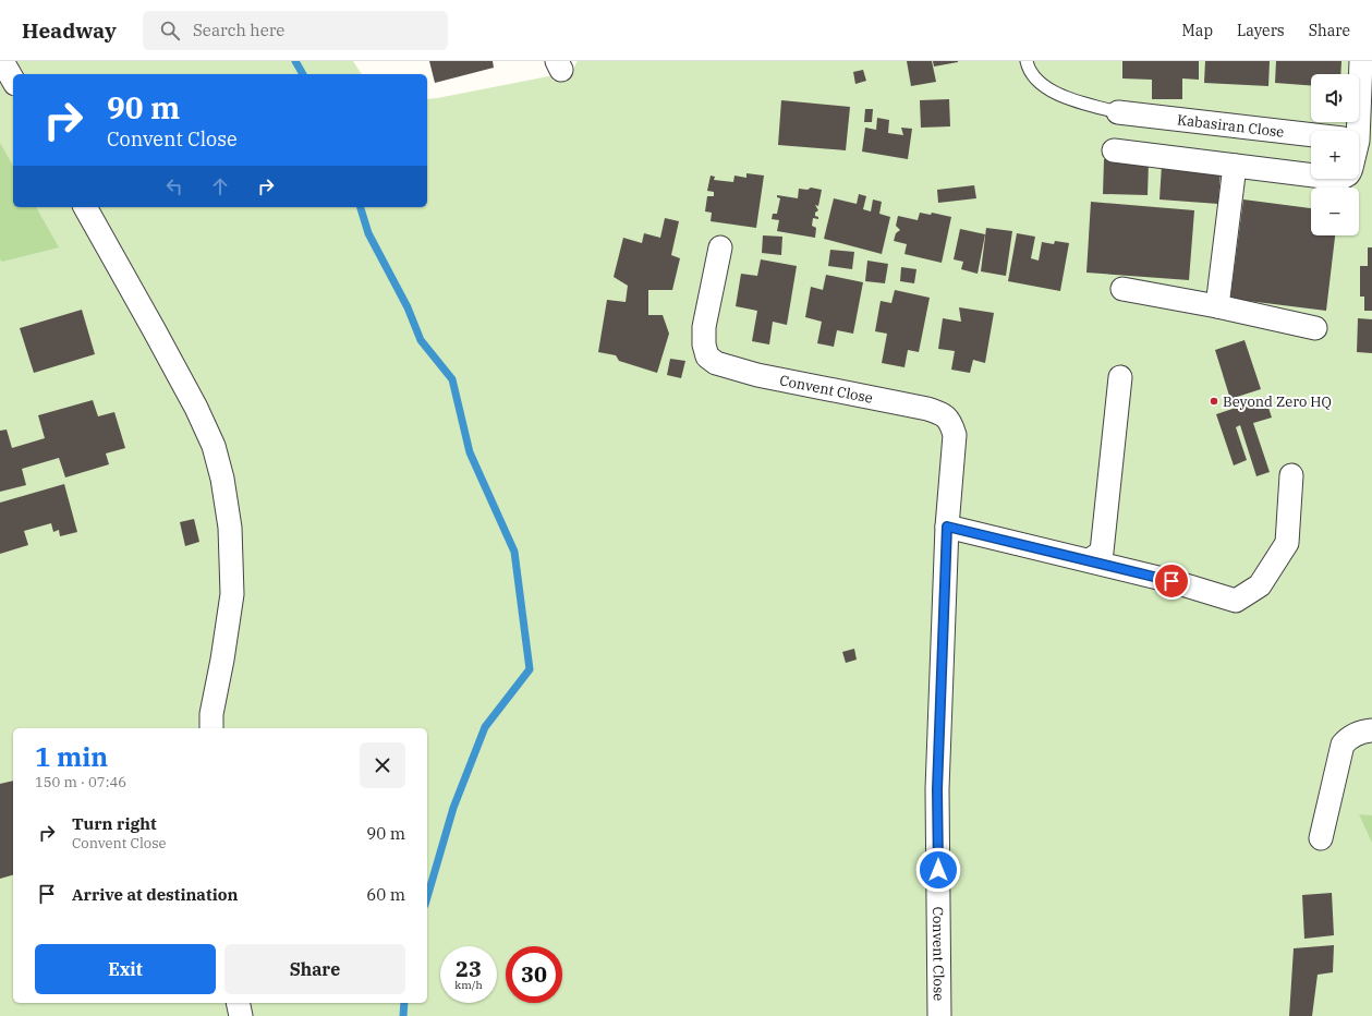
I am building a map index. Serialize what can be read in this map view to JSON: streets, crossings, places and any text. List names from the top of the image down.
{
  "streets": {
    "street": ["Kabasiran Close", "Convent Close"]
  },
  "places": ["Beyond Zero HQ"],
  "page": {
    "header": "Headway",
    "search": "Search here",
    "nav": ["Map", "Layers", "Share"],
    "map_buttons": ["+", "−"],
    "turn": ["90 m", "Convent Close"],
    "heading": ["1 min", "150 m · 07:46"],
    "list": [
      {
        "name": "Turn right",
        "note": "Convent Close",
        "value": "90 m"
      },
      {
        "name": "Arrive at destination",
        "value": "60 m"
      }
    ],
    "buttons": ["Exit", "Share"],
    "speed": "23 km/h",
    "limit": "30"
  }
}
